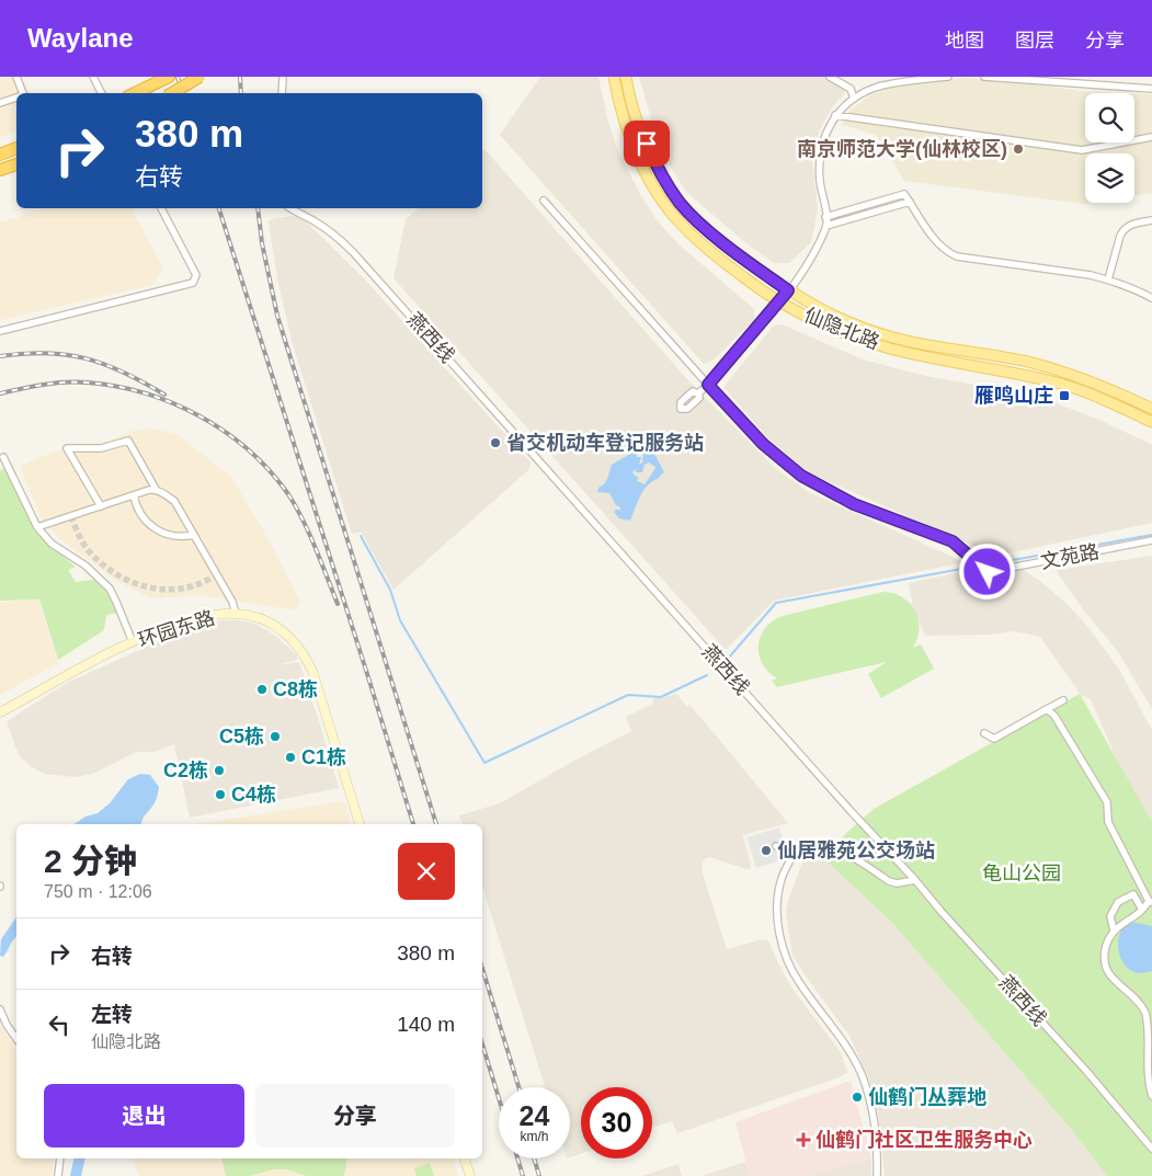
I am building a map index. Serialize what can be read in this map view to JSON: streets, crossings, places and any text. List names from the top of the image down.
{
  "streets": {
    "main road": ["仙隐北路"],
    "street": ["燕西线", "文苑路", "环园东路"]
  },
  "parks": ["龟山公园"],
  "places": {
    "other": [
      "南京师范大学(仙林校区)",
      "省交机动车登记服务站",
      "C8栋",
      "C5栋",
      "C1栋",
      "C2栋",
      "C4栋",
      "仙居雅苑公交场站",
      "仙鹤门丛葬地"
    ],
    "transit": ["雁鸣山庄"],
    "health": ["仙鹤门社区卫生服务中心"]
  },
  "page": {
    "header": "Waylane",
    "nav": ["地图", "图层", "分享"],
    "turn": ["380 m", "右转"],
    "heading": ["2 分钟", "750 m · 12:06"],
    "list": [
      {
        "name": "右转",
        "value": "380 m"
      },
      {
        "name": "左转",
        "note": "仙隐北路",
        "value": "140 m"
      }
    ],
    "buttons": ["退出", "分享"],
    "speed": "24 km/h",
    "limit": "30"
  }
}
